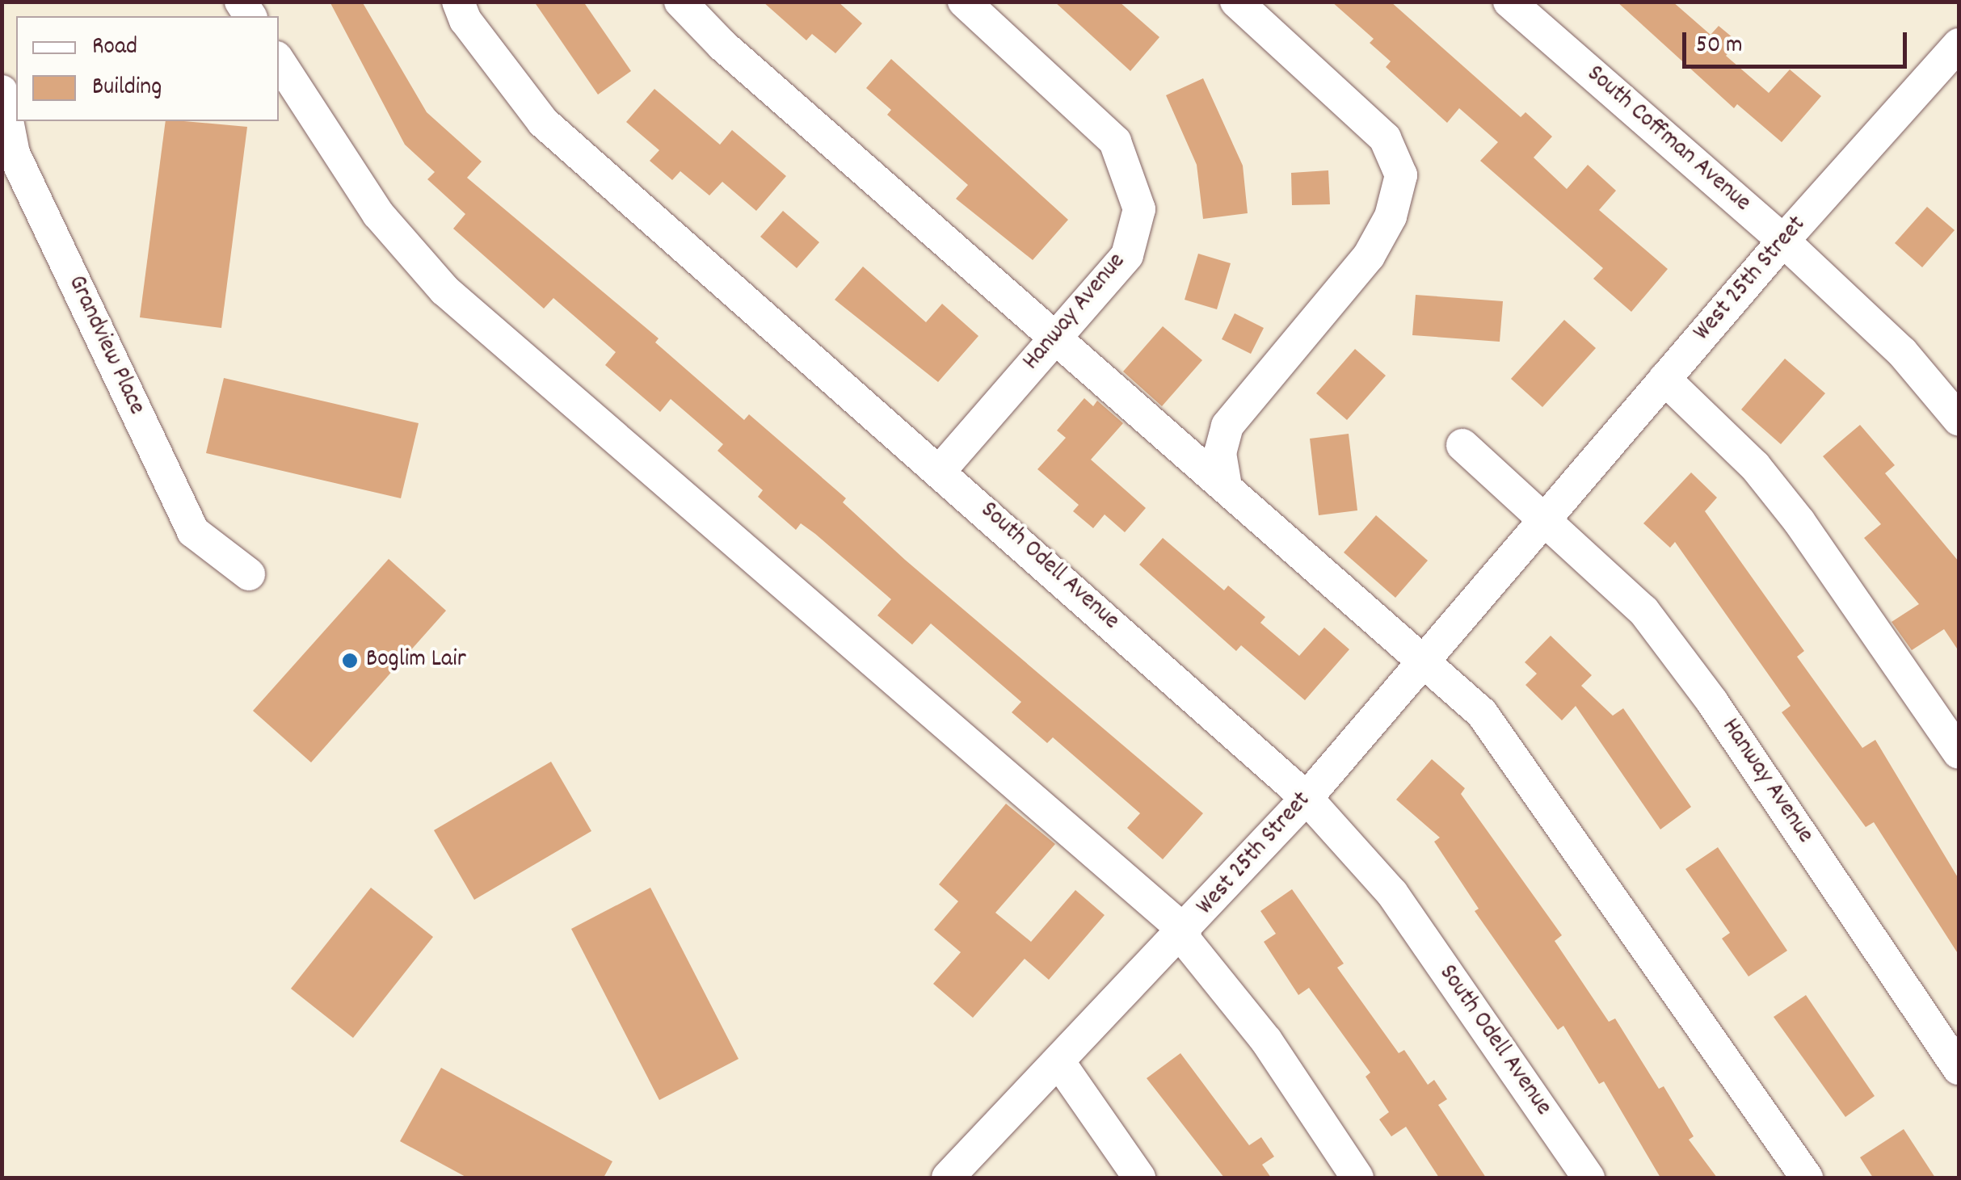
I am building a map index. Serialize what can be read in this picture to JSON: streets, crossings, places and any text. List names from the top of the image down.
{
  "streets": {
    "street": [
      "South Coffman Avenue",
      "West 25th Street",
      "Hanway Avenue",
      "Grandview Place",
      "South Odell Avenue"
    ]
  },
  "crossings": [
    ["South Coffman Avenue", "West 25th Street"],
    ["West 25th Street", "Hanway Avenue"],
    ["West 25th Street", "South Odell Avenue"],
    ["Hanway Avenue", "South Odell Avenue"]
  ],
  "places": ["Boglim Lair"],
  "legend": ["Road", "Building"],
  "scale_bar": "50 m"
}
